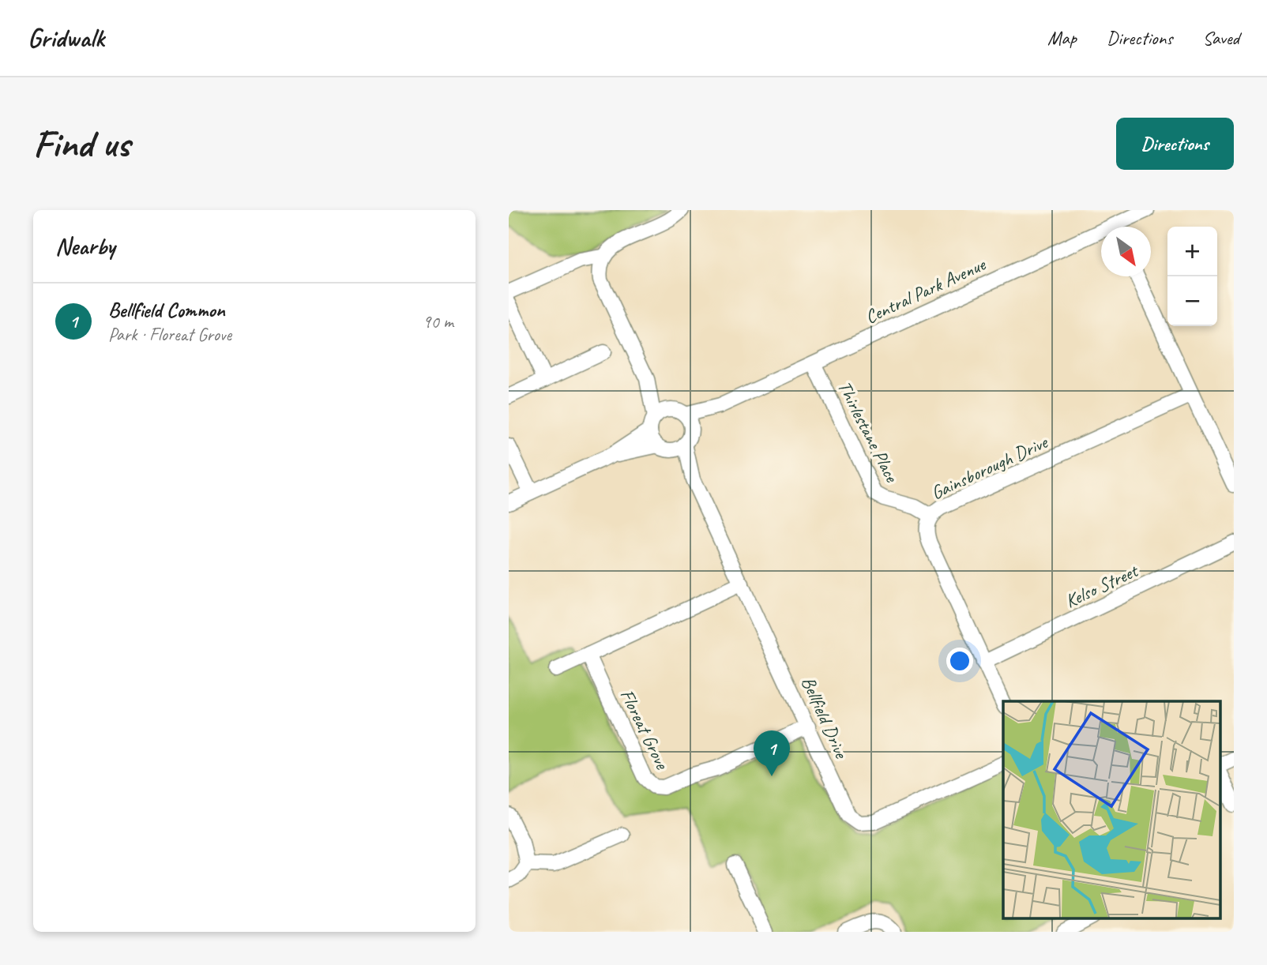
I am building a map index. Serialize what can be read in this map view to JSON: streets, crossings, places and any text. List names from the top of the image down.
{
  "streets": {
    "street": [
      "Central Park Avenue",
      "Thirlestane Place",
      "Gainsborough Drive",
      "Kelso Street",
      "Bellfield Drive",
      "Floreat Grove"
    ]
  },
  "crossings": [
    ["Central Park Avenue", "Thirlestane Place"],
    ["Central Park Avenue", "Bellfield Drive"],
    ["Thirlestane Place", "Gainsborough Drive"],
    ["Gainsborough Drive", "Kelso Street"],
    ["Bellfield Drive", "Floreat Grove"]
  ],
  "north": "bottom right",
  "page": {
    "header": "Gridwalk",
    "nav": ["Map", "Directions", "Saved"],
    "buttons": "Directions",
    "title": "Find us",
    "heading": "Nearby",
    "map_buttons": ["+", "−"],
    "list": [
      {
        "mark": "1",
        "name": "Bellfield Common",
        "note": "Park · Floreat Grove",
        "value": "90 m"
      }
    ],
    "pins": "1"
  }
}
